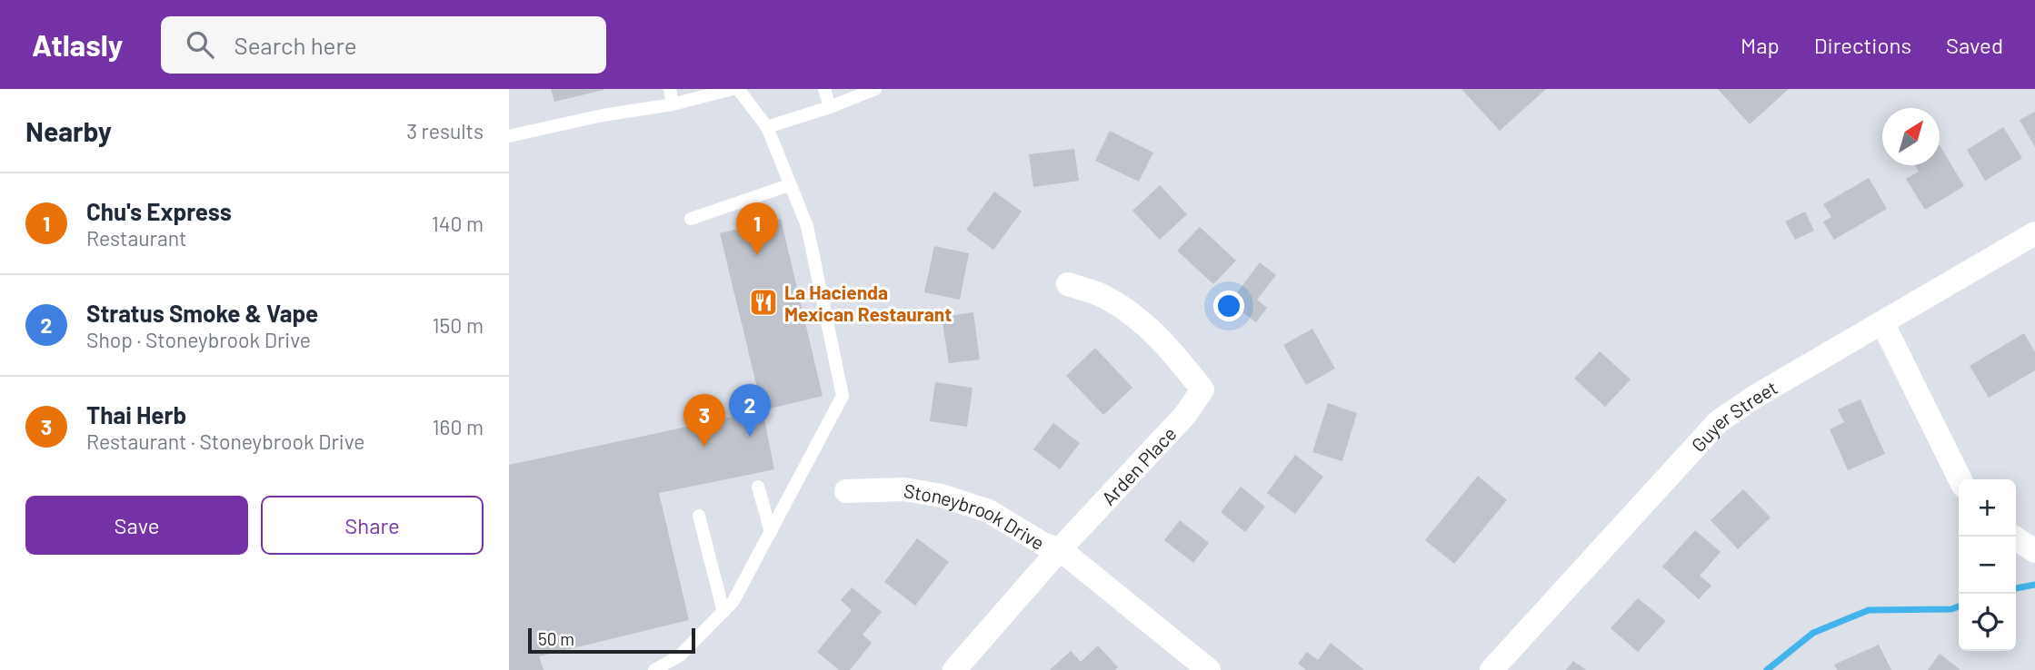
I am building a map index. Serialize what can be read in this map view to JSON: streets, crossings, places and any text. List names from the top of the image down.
{
  "streets": {
    "street": ["Guyer Street", "Arden Place", "Stoneybrook Drive"]
  },
  "crossings": [
    ["Arden Place", "Stoneybrook Drive"]
  ],
  "places": {
    "restaurant": ["La Hacienda Mexican Restaurant"]
  },
  "scale_bar": "50 m",
  "north": "top right",
  "page": {
    "header": "Atlasly",
    "search": "Search here",
    "nav": ["Map", "Directions", "Saved"],
    "heading": ["Nearby", "3 results"],
    "list": [
      {
        "mark": "1",
        "name": "Chu's Express",
        "note": "Restaurant",
        "value": "140 m"
      },
      {
        "mark": "2",
        "name": "Stratus Smoke & Vape",
        "note": "Shop · Stoneybrook Drive",
        "value": "150 m"
      },
      {
        "mark": "3",
        "name": "Thai Herb",
        "note": "Restaurant · Stoneybrook Drive",
        "value": "160 m"
      }
    ],
    "pins": ["1", "2", "3"],
    "buttons": ["Save", "Share"],
    "map_buttons": ["+", "−"],
    "scale": "50 m"
  }
}
